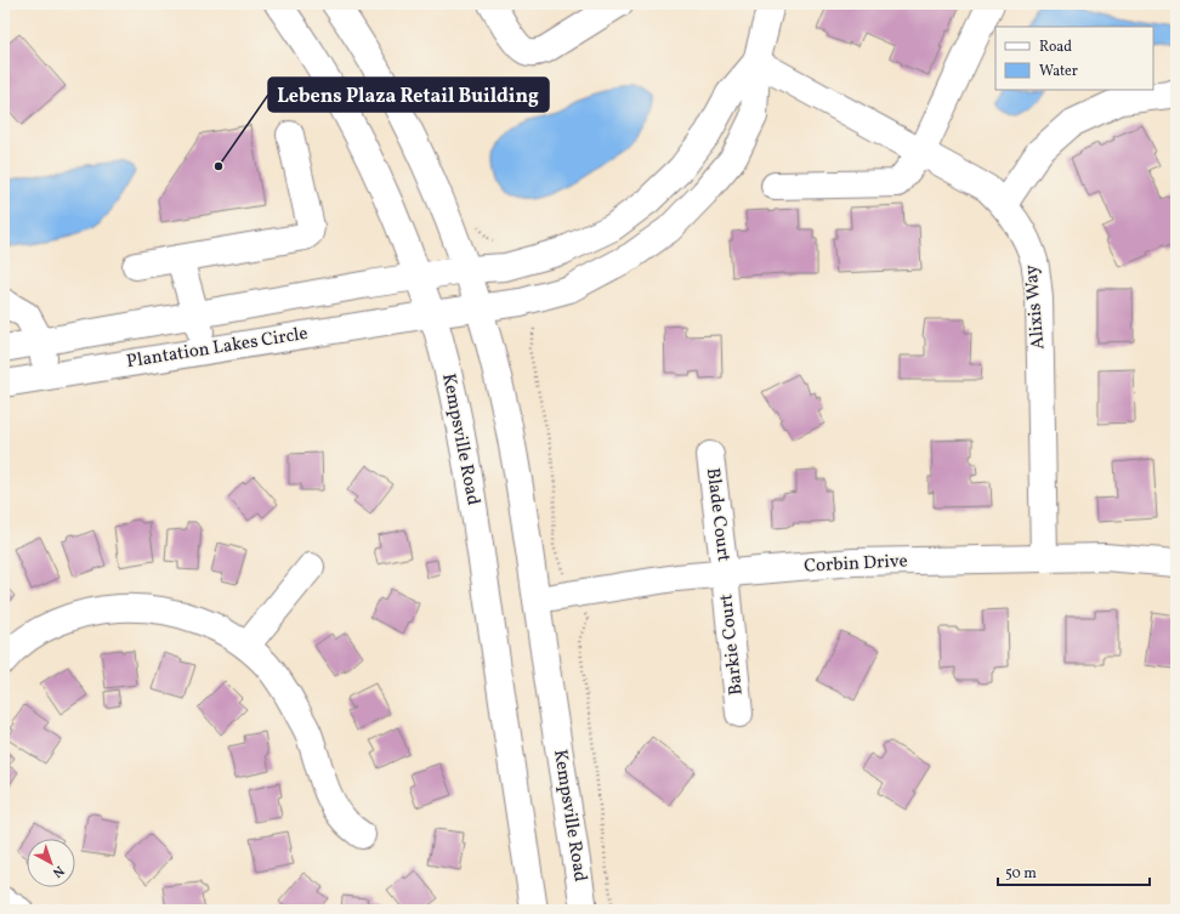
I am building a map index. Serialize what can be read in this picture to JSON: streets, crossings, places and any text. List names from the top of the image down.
{
  "streets": {
    "street": [
      "Alixis Way",
      "Plantation Lakes Circle",
      "Kempsville Road",
      "Blade Court",
      "Corbin Drive",
      "Barkie Court"
    ]
  },
  "crossings": [
    ["Alixis Way", "Plantation Lakes Circle"],
    ["Alixis Way", "Corbin Drive"],
    ["Plantation Lakes Circle", "Kempsville Road"],
    ["Kempsville Road", "Corbin Drive"],
    ["Blade Court", "Corbin Drive"],
    ["Blade Court", "Barkie Court"],
    ["Corbin Drive", "Barkie Court"]
  ],
  "places": ["Lebens Plaza Retail Building"],
  "legend": ["Road", "Water"],
  "scale_bar": "50 m",
  "north": "bottom right"
}
